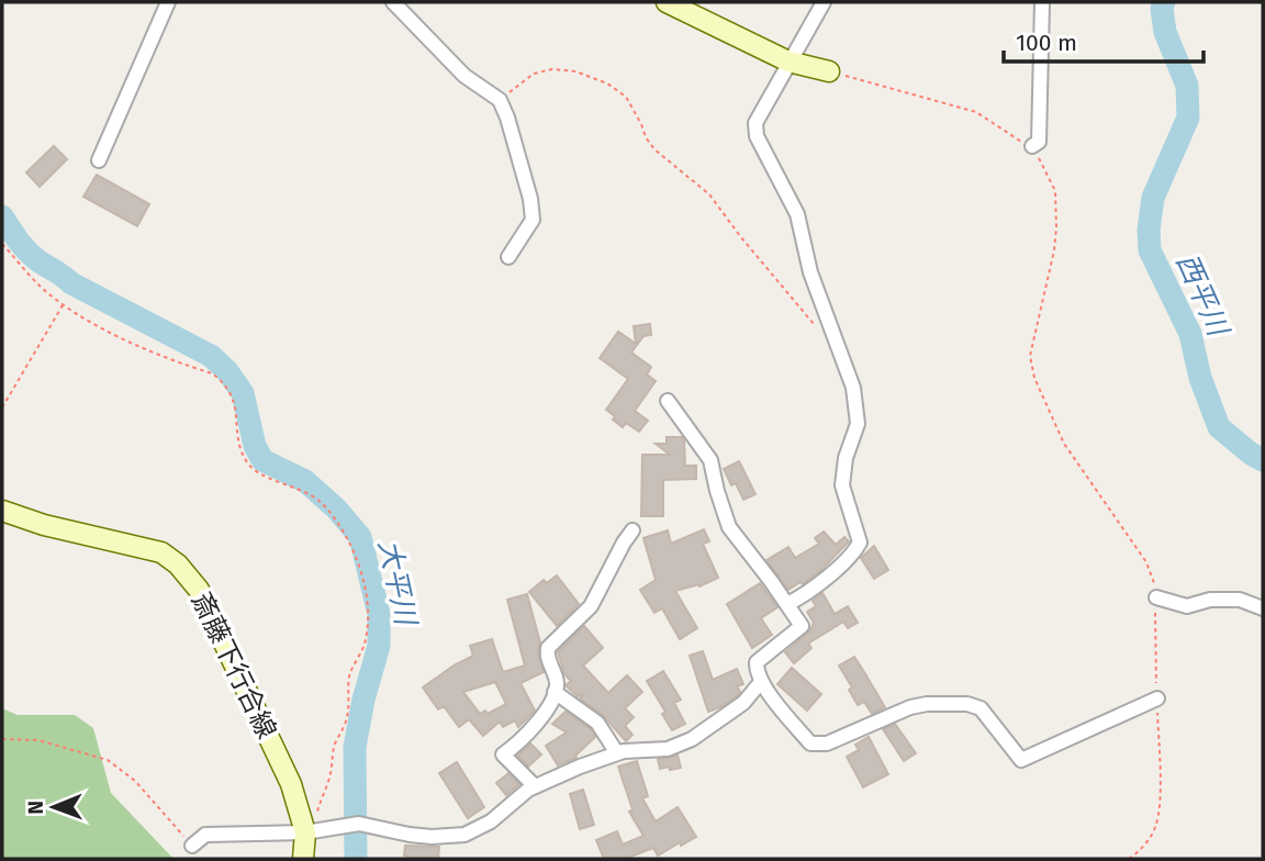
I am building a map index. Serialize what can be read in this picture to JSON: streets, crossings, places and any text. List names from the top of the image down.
{
  "streets": {
    "main road": ["斎藤下行合線"]
  },
  "water": ["西平川", "大平川"],
  "scale_bar": "100 m",
  "north": "left"
}
